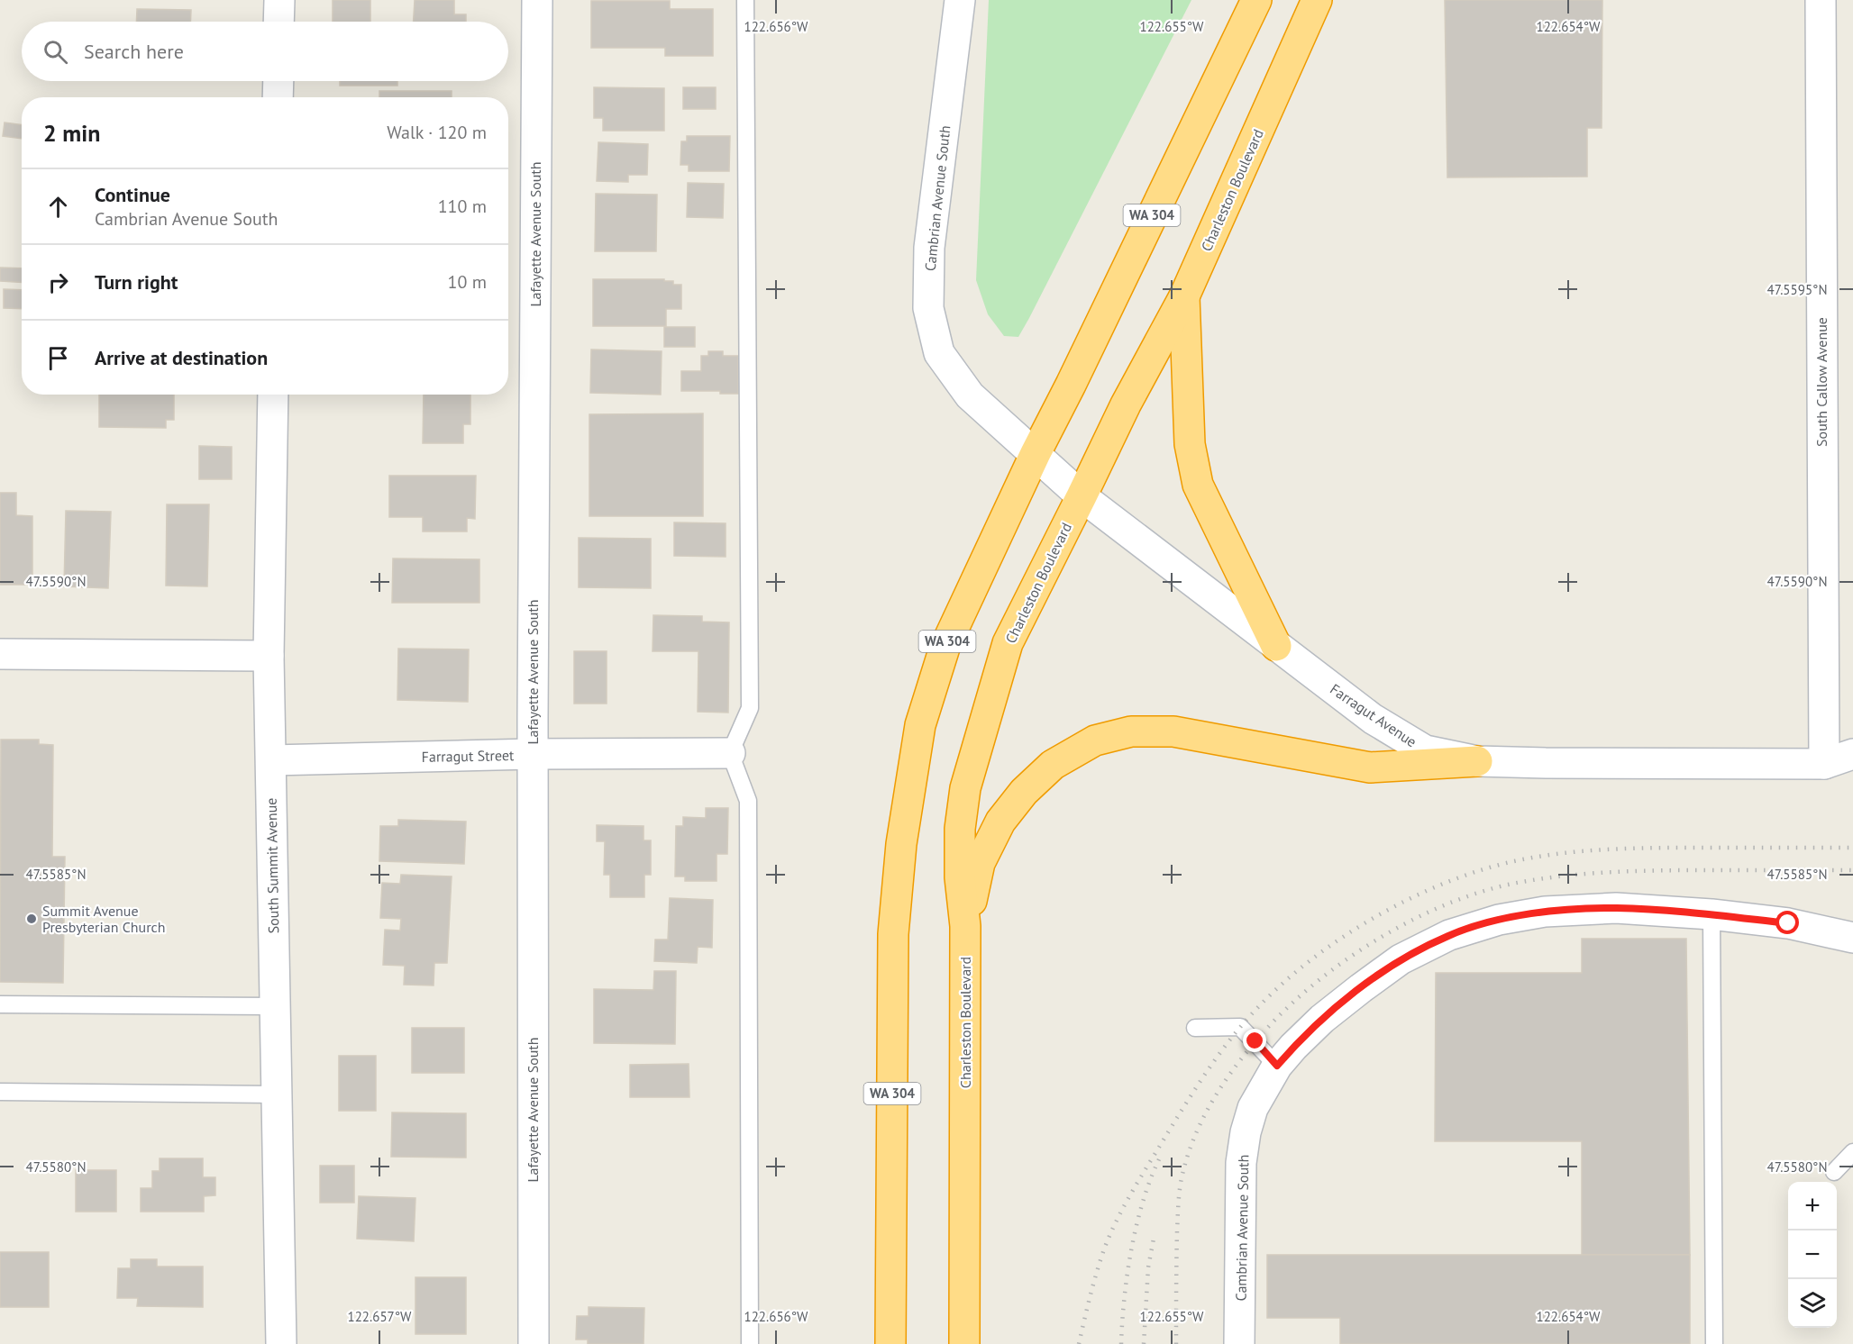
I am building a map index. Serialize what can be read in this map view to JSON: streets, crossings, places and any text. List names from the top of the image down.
{
  "streets": {
    "highway": ["Charleston Boulevard", "WA 304"],
    "street": [
      "Cambrian Avenue South",
      "Lafayette Avenue South",
      "South Callow Avenue",
      "Farragut Avenue",
      "Farragut Street",
      "South Summit Avenue"
    ]
  },
  "crossings": [
    ["Charleston Boulevard", "Farragut Avenue"],
    ["Cambrian Avenue South", "WA 304"],
    ["Lafayette Avenue South", "Farragut Street"],
    ["South Callow Avenue", "Farragut Avenue"],
    ["Farragut Street", "South Summit Avenue"]
  ],
  "places": ["Summit Avenue Presbyterian Church"],
  "page": {
    "search": "Search here",
    "heading": ["2 min", "Walk · 120 m"],
    "list": [
      ["Continue", "Cambrian Avenue South", "110 m"],
      ["Turn right", "10 m"],
      "Arrive at destination"
    ],
    "map_buttons": ["+", "−"]
  },
  "coordinates": [
    "122.656°W",
    "122.655°W",
    "122.654°W",
    "47.5595°N",
    "47.5590°N",
    "47.5585°N",
    "47.5580°N",
    "122.657°W"
  ]
}
